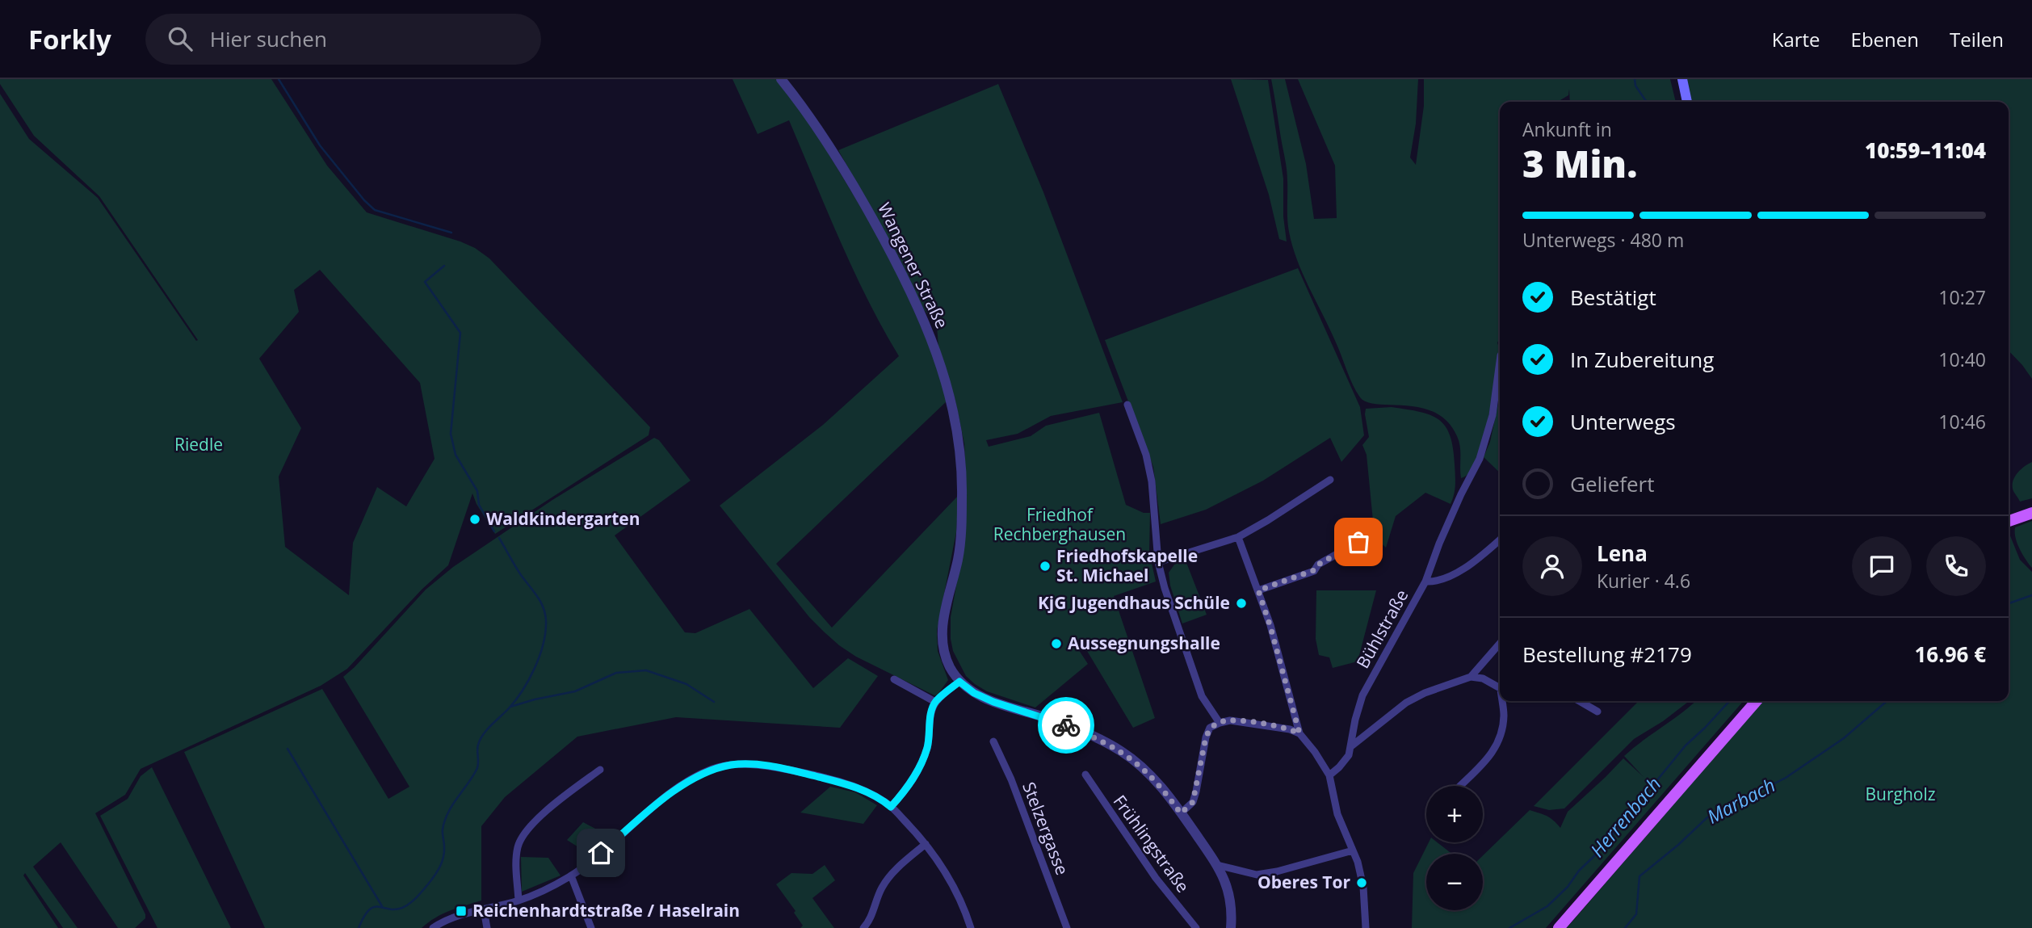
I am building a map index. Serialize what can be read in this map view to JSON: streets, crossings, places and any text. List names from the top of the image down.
{
  "streets": {
    "street": [
      "Wangener Straße",
      "Bühlstraße",
      "Stelzergasse",
      "Frühlingstraße"
    ]
  },
  "crossings": [
    ["Wangener Straße", "Bühlstraße"]
  ],
  "water": ["Marbach", "Herrenbach"],
  "parks": ["Riedle", "Friedhof Rechberghausen", "Burgholz"],
  "places": {
    "other": [
      "Waldkindergarten",
      "Friedhofskapelle St. Michael",
      "KjG Jugendhaus Schüle",
      "Aussegnungshalle",
      "Oberes Tor"
    ],
    "transit": ["Reichenhardtstraße / Haselrain"]
  },
  "page": {
    "header": "Forkly",
    "search": "Hier suchen",
    "nav": ["Karte", "Ebenen", "Teilen"],
    "heading": ["3 Min.", "Ankunft in", "10:59–11:04"],
    "panel": [
      "Lena",
      "Kurier · 4.6",
      "Bestellung #2179",
      "16.96 €"
    ],
    "bar": "Unterwegs · 480 m",
    "list": [
      ["Bestätigt", "10:27"],
      ["In Zubereitung", "10:40"],
      ["Unterwegs", "10:46"],
      "Geliefert"
    ],
    "map_buttons": ["+", "−"]
  }
}
